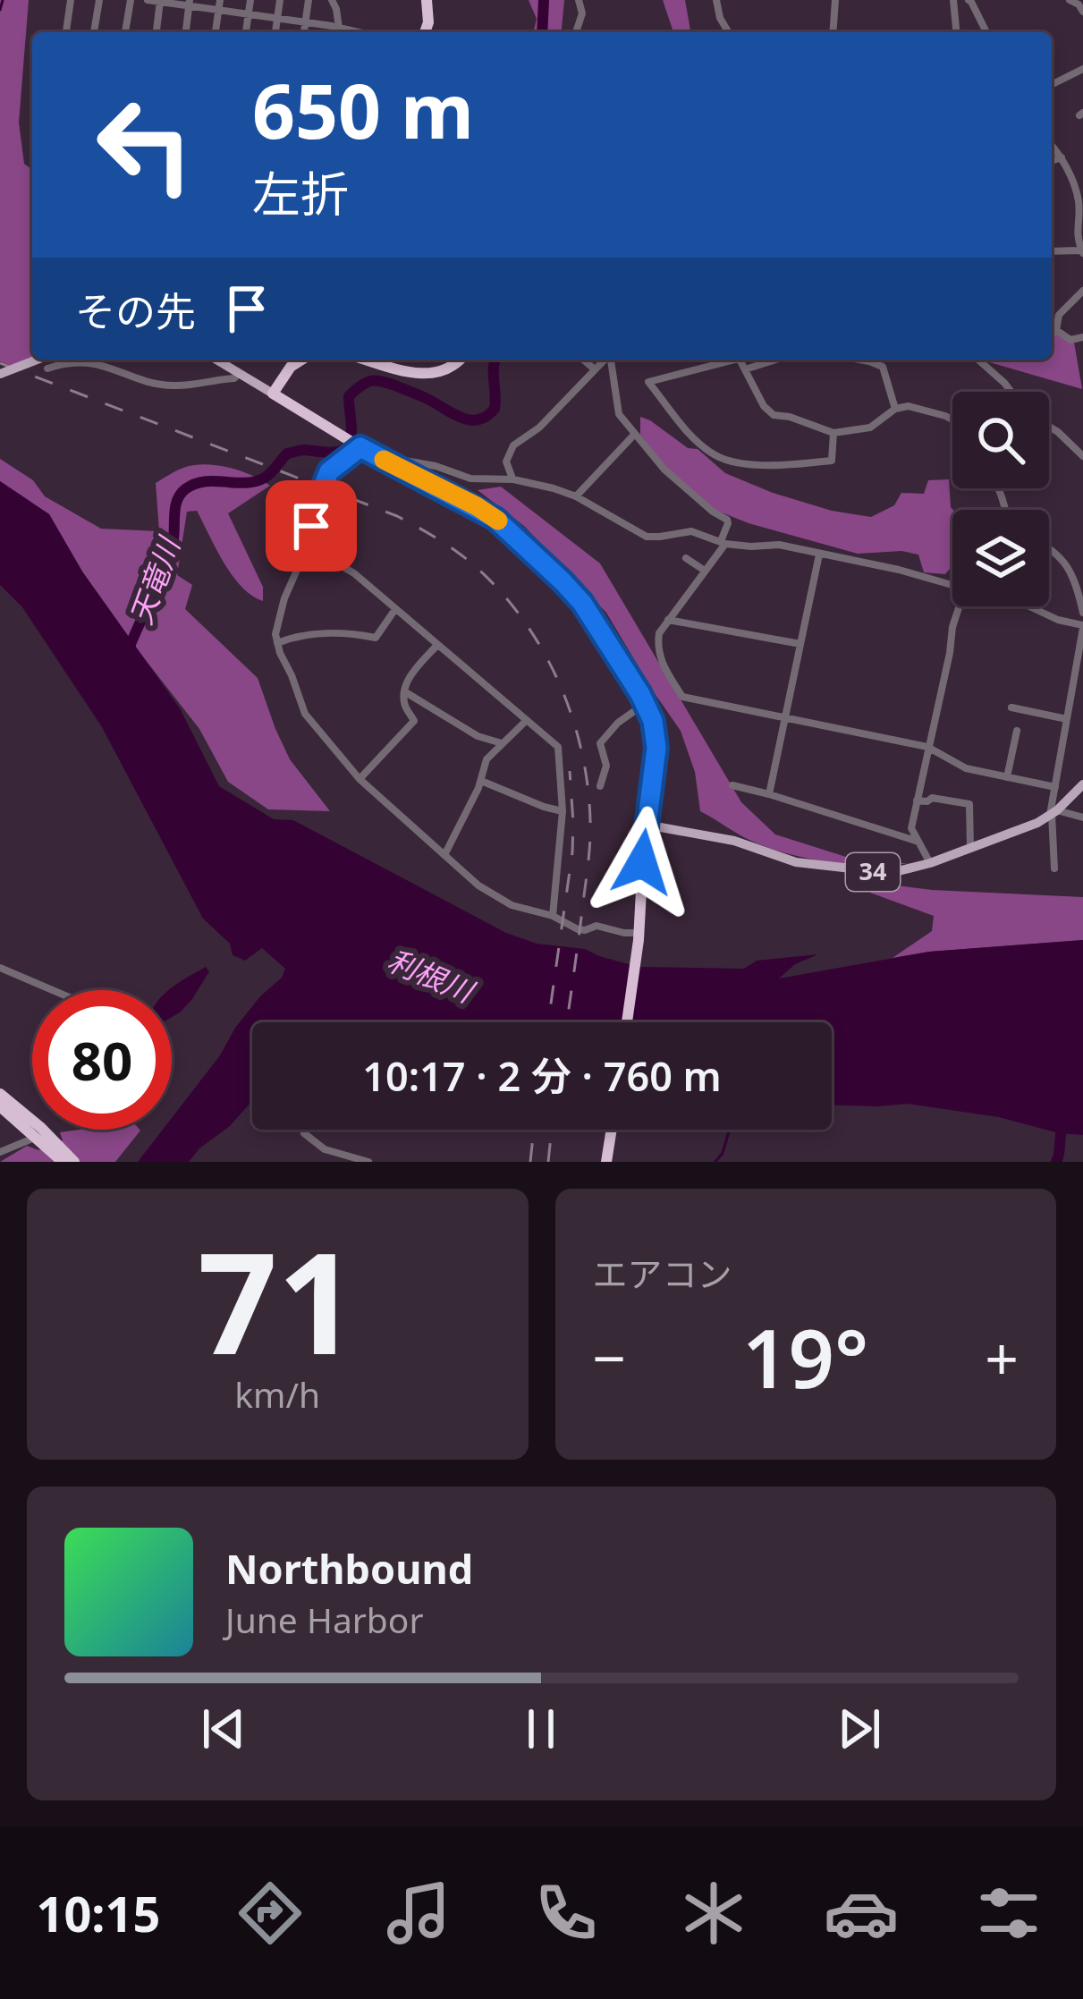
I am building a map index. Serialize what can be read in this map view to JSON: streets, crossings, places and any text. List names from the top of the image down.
{
  "streets": {
    "main road": ["34"]
  },
  "water": ["天竜川", "利根川"],
  "page": {
    "turn": ["650 m", "左折"],
    "then": "その先",
    "limit": "80",
    "trip": "10:17 · 2 分 · 760 m",
    "tile": [
      ["71", "km/h"],
      "エアコン"
    ],
    "heat": ["−", "19°", "+"],
    "song": ["Northbound", "June Harbor"],
    "tabs": "10:15"
  }
}
